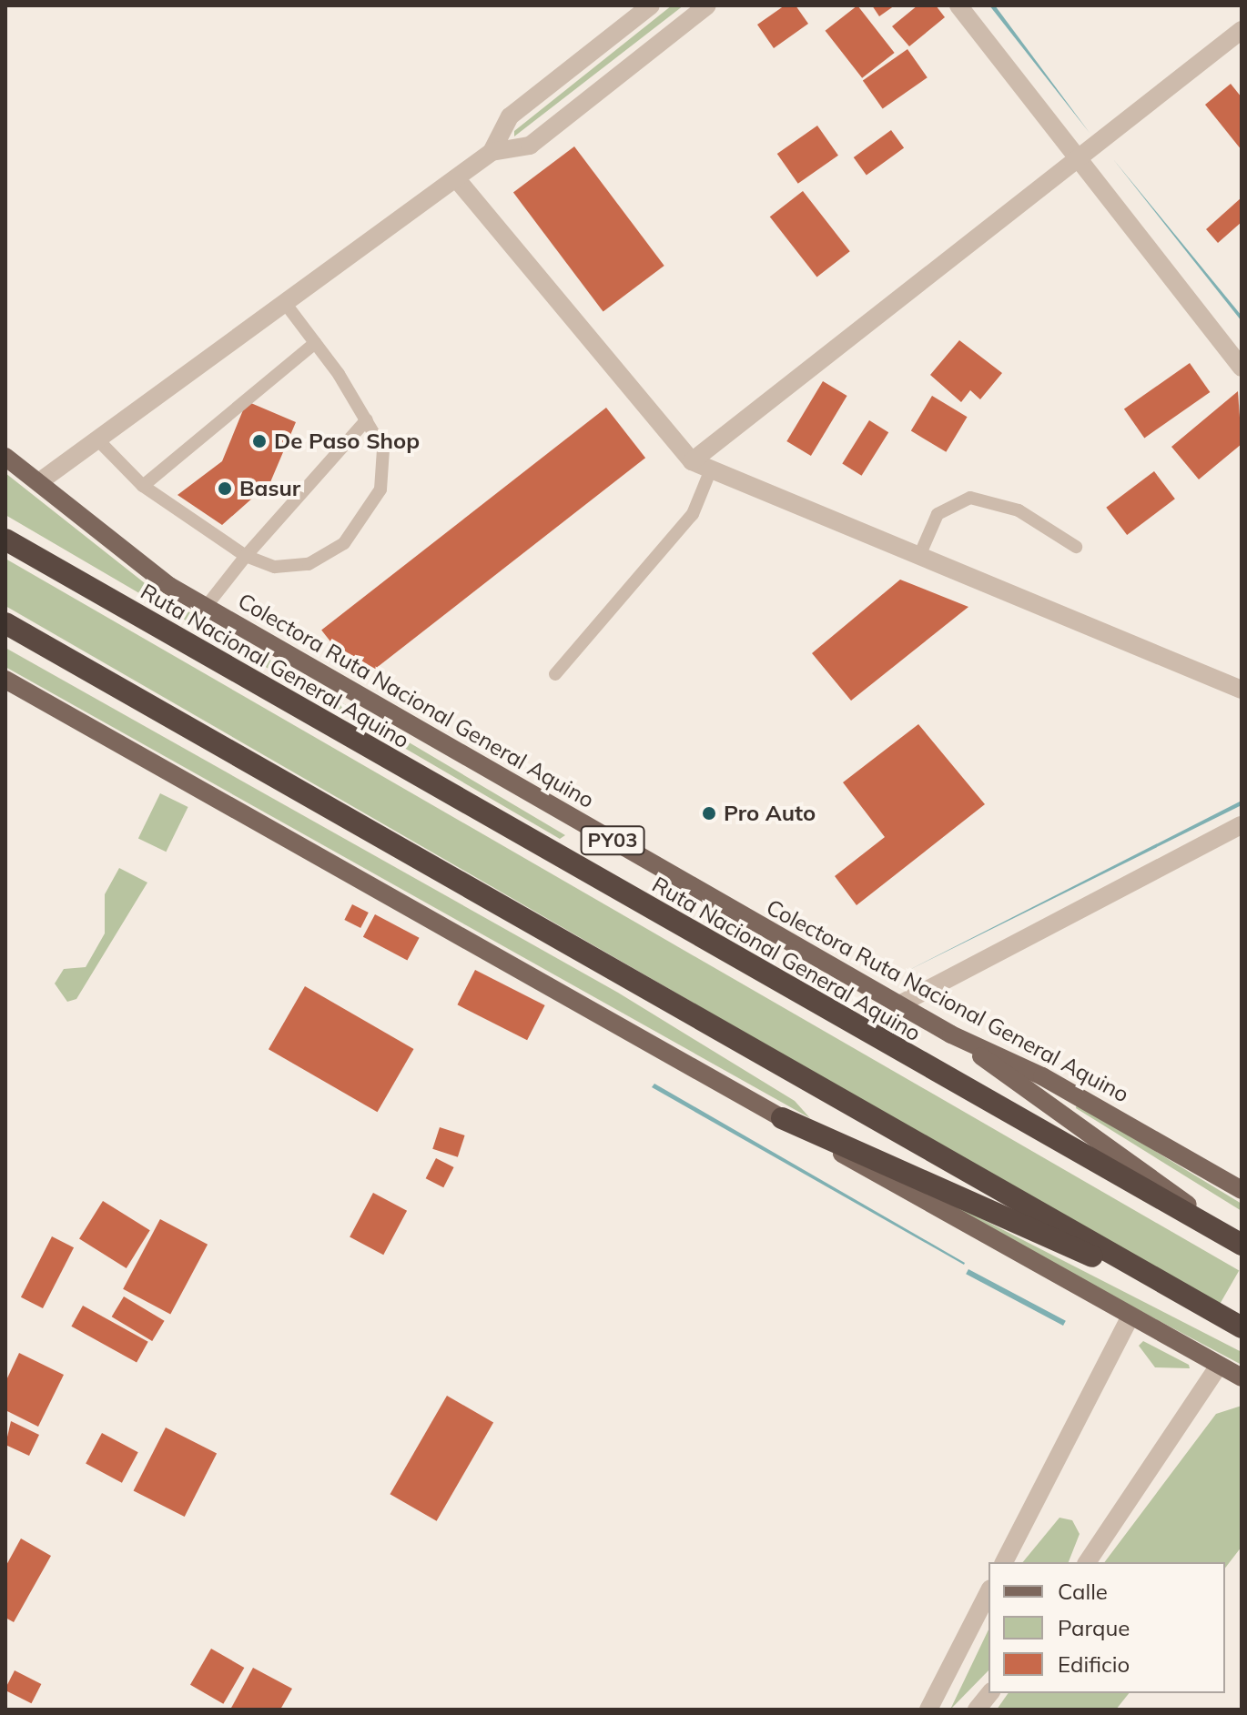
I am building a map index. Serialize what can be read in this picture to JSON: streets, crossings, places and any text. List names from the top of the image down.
{
  "streets": {
    "highway": ["Ruta Nacional General Aquino", "PY03"],
    "main road": ["Colectora Ruta Nacional General Aquino"]
  },
  "places": ["De Paso Shop", "Basur", "Pro Auto"],
  "legend": ["Calle", "Parque", "Edificio"]
}
